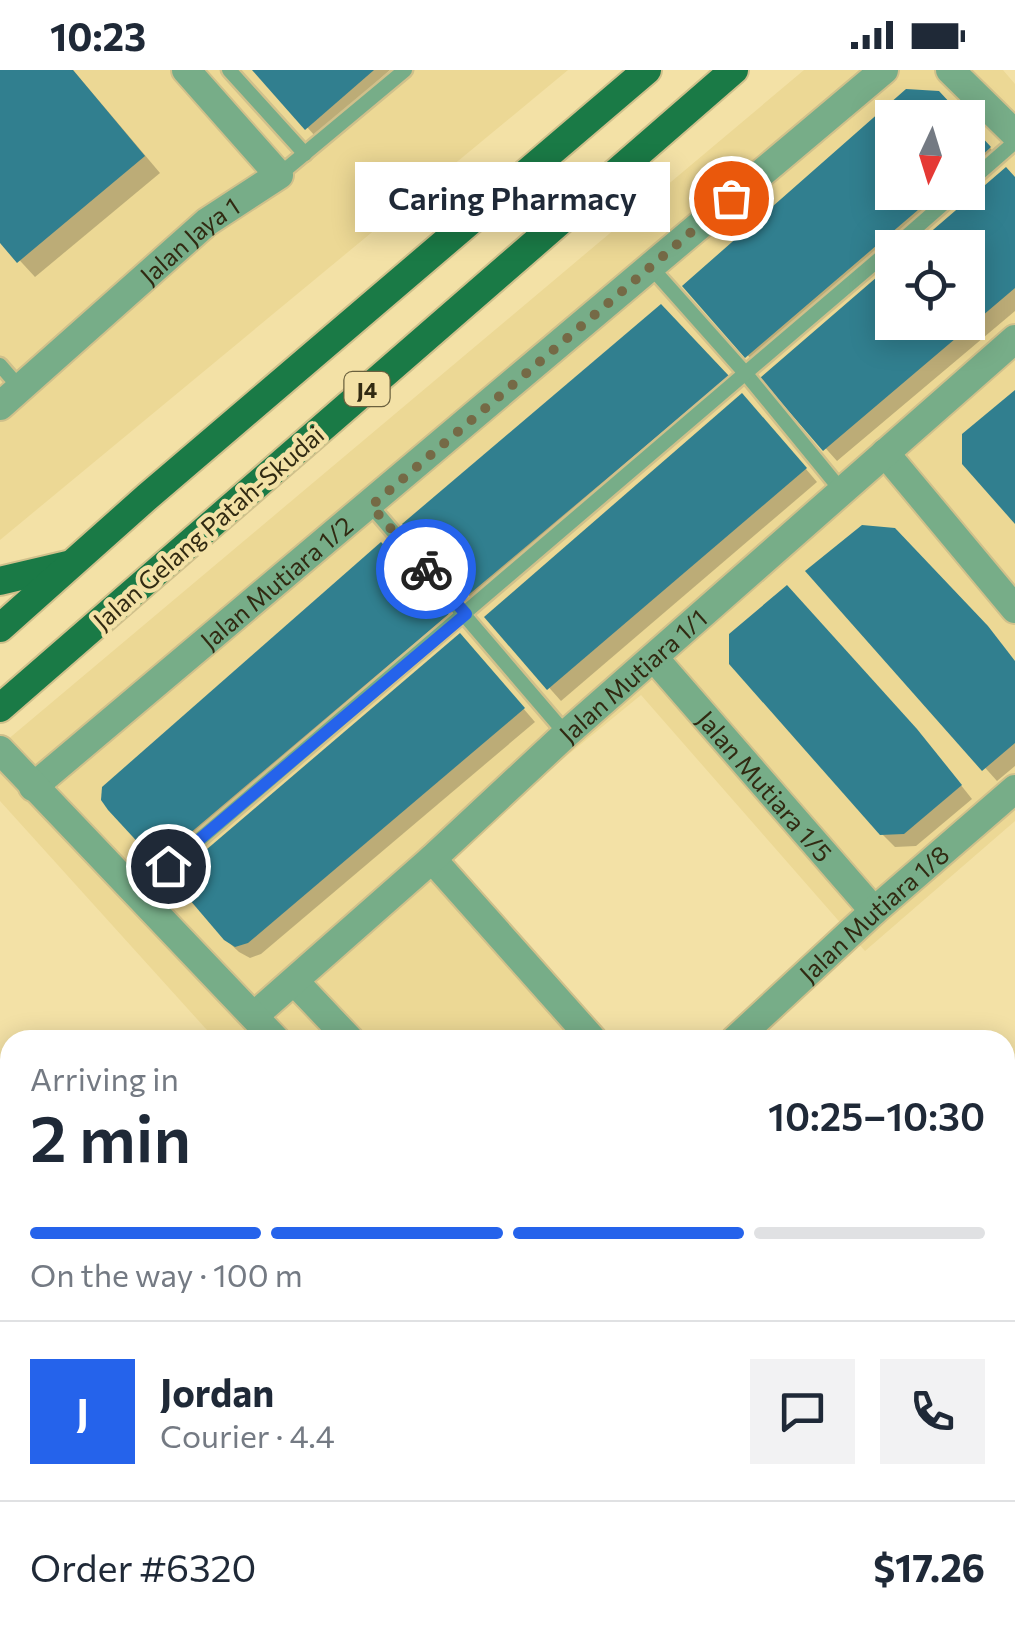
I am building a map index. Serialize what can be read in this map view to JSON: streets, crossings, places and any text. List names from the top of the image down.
{
  "streets": {
    "main road": ["J4", "Jalan Gelang Patah-Skudai"],
    "street": [
      "Jalan Jaya 1",
      "Jalan Mutiara 1/2",
      "Jalan Mutiara 1/1",
      "Jalan Mutiara 1/5",
      "Jalan Mutiara 1/8"
    ]
  },
  "crossings": [
    ["Jalan Mutiara 1/1", "Jalan Mutiara 1/5"],
    ["Jalan Mutiara 1/5", "Jalan Mutiara 1/8"]
  ],
  "places": ["Caring Pharmacy"],
  "north": "bottom",
  "page": {
    "status": "10:23",
    "bubble": "Caring Pharmacy",
    "heading": ["2 min", "Arriving in", "10:25–10:30"],
    "panel": [
      "Jordan",
      "Courier · 4.4",
      "Order #6320",
      "$17.26"
    ],
    "bar": "On the way · 100 m",
    "round": "J"
  }
}
